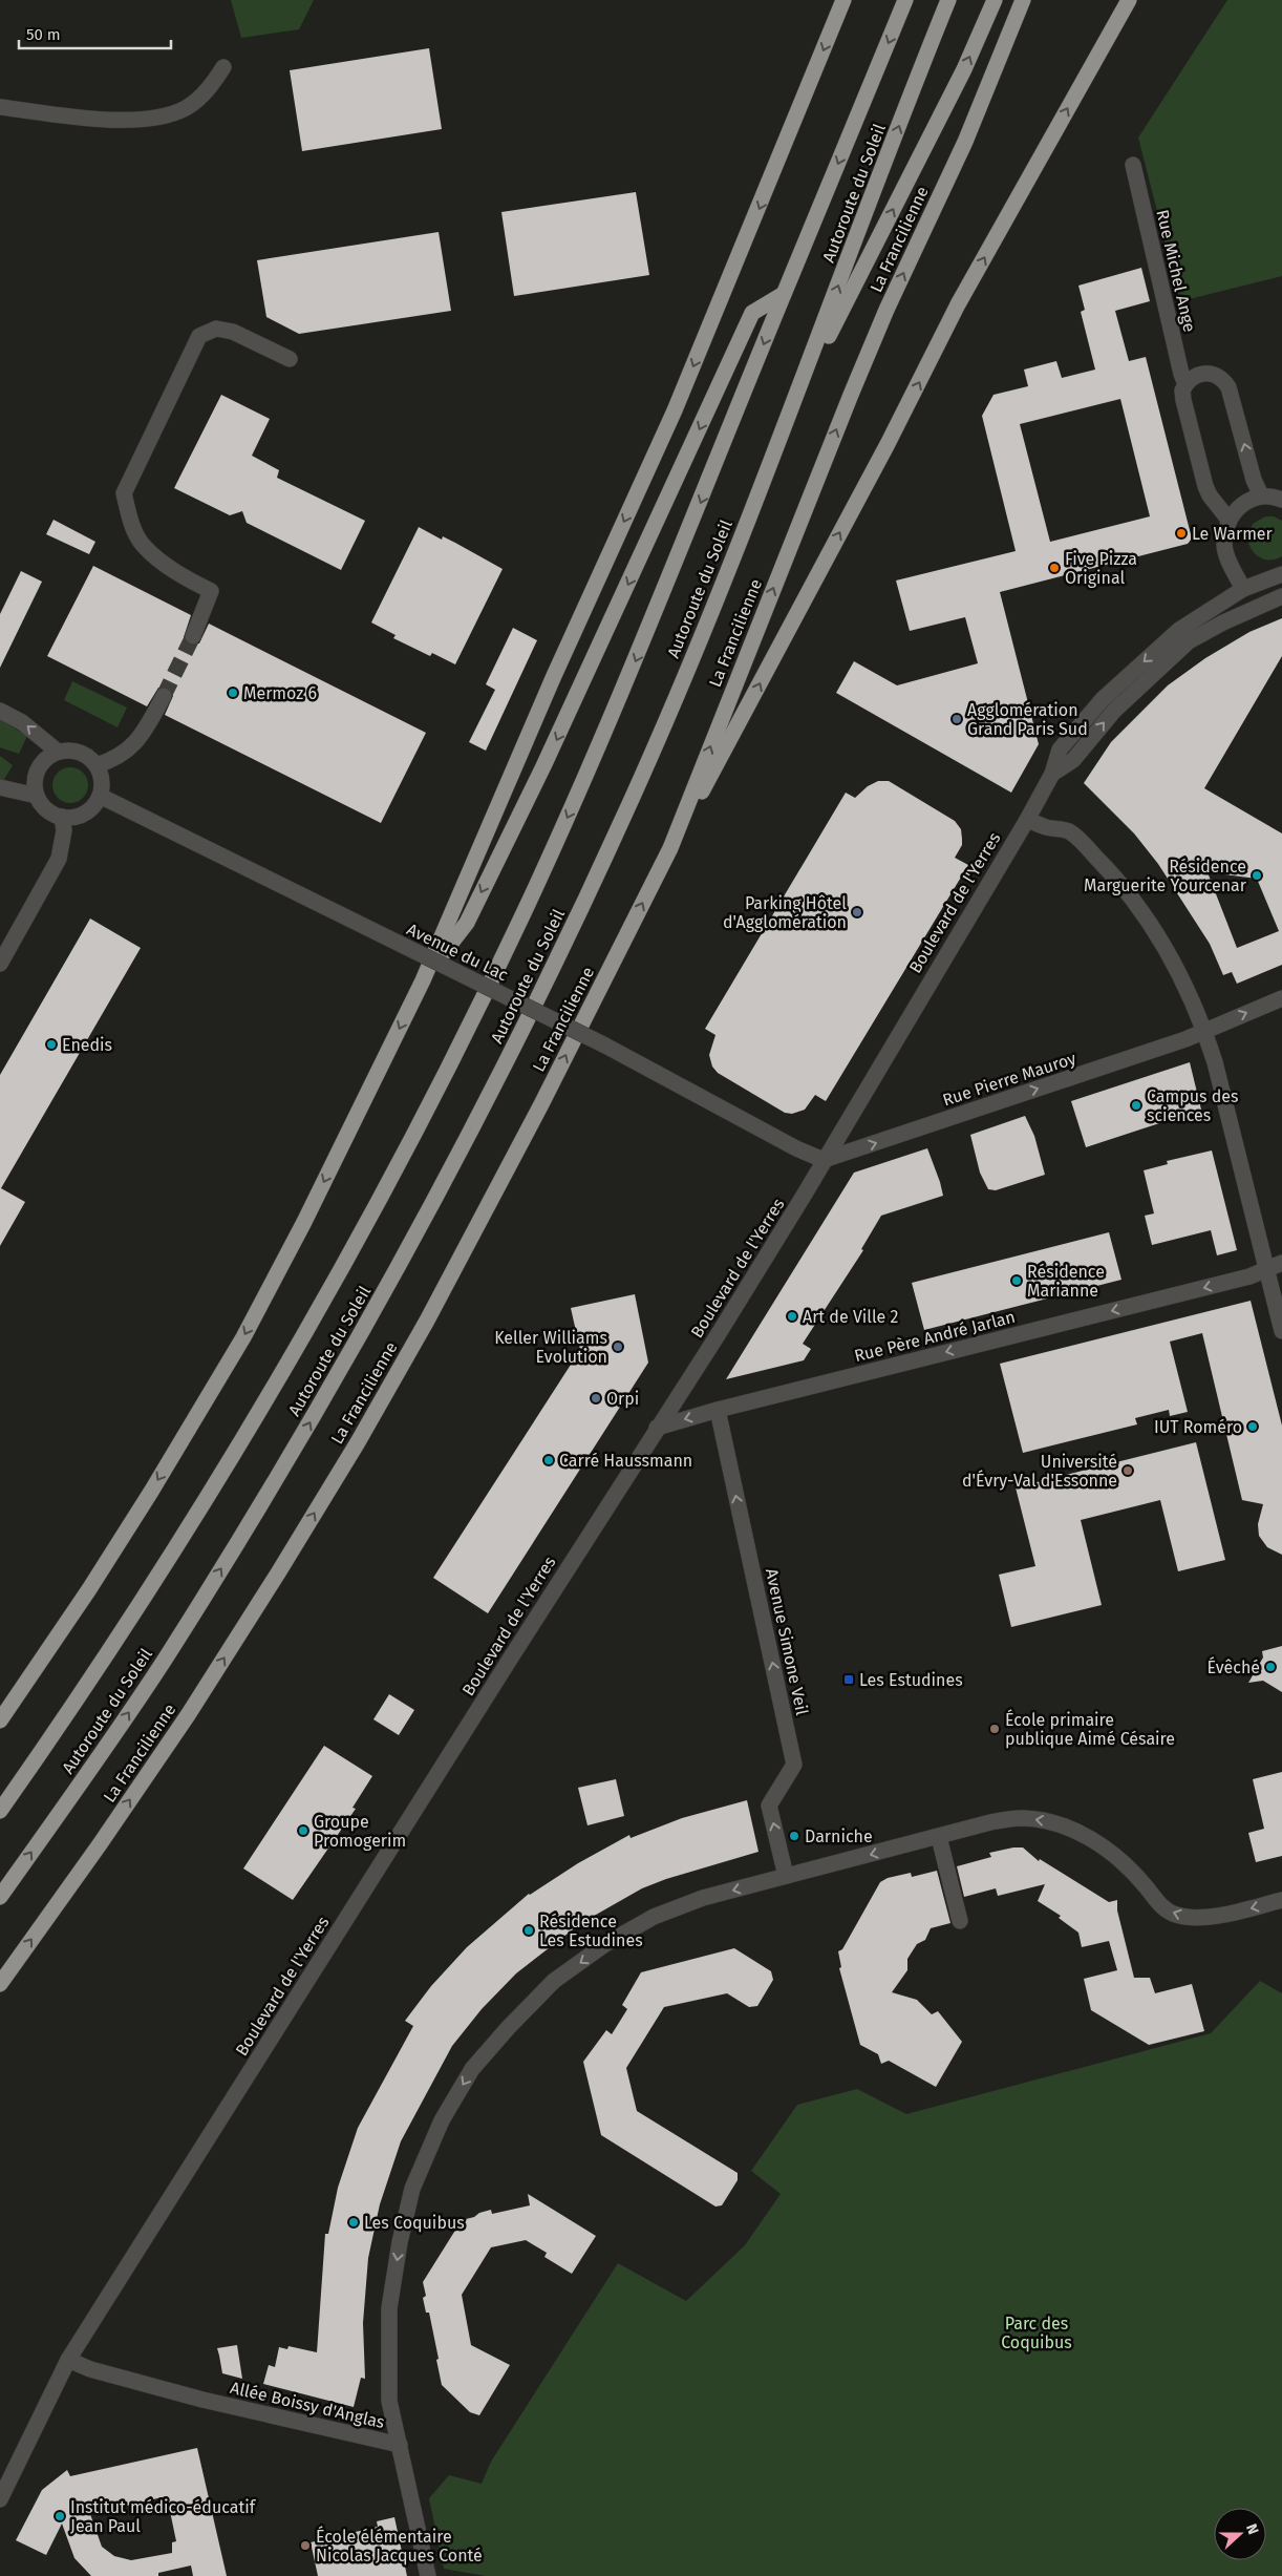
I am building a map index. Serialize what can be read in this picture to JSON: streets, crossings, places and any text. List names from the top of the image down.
{
  "streets": {
    "highway": ["Autoroute du Soleil", "La Francilienne"],
    "street": [
      "Rue Michel Ange",
      "Boulevard de l'Yerres",
      "Avenue du Lac",
      "Rue Pierre Mauroy",
      "Rue Père André Jarlan",
      "Avenue Simone Veil",
      "Allée Boissy d'Anglas"
    ]
  },
  "crossings": [
    ["Boulevard de l'Yerres", "Avenue du Lac"],
    ["Boulevard de l'Yerres", "Rue Pierre Mauroy"],
    ["Boulevard de l'Yerres", "Rue Père André Jarlan"],
    ["Boulevard de l'Yerres", "Allée Boissy d'Anglas"],
    ["Avenue du Lac", "Rue Pierre Mauroy"],
    ["Rue Père André Jarlan", "Avenue Simone Veil"],
    ["Avenue Simone Veil", "Allée Boissy d'Anglas"]
  ],
  "one_way": ["Rue Pierre Mauroy", "Rue Père André Jarlan", "Avenue Simone Veil"],
  "parks": ["Parc des Coquibus"],
  "places": {
    "other": [
      "Le Warmer",
      "Five Pizza Original",
      "Mermoz 6",
      "Agglomération Grand Paris Sud",
      "Résidence Marguerite Yourcenar",
      "Parking Hôtel d'Agglomération",
      "Enedis",
      "Campus des sciences",
      "Résidence Marianne",
      "Art de Ville 2",
      "Keller Williams Evolution",
      "Orpi",
      "IUT Roméro",
      "Carré Haussmann",
      "Université d'Évry-Val d'Essonne",
      "Évêché",
      "École primaire publique Aimé Césaire",
      "Groupe Promogerim",
      "Darniche",
      "Résidence Les Estudines",
      "Les Coquibus",
      "Institut médico-éducatif Jean Paul",
      "École élémentaire Nicolas Jacques Conté"
    ],
    "transit": ["Les Estudines"]
  },
  "scale_bar": "50 m",
  "north": "right"
}
